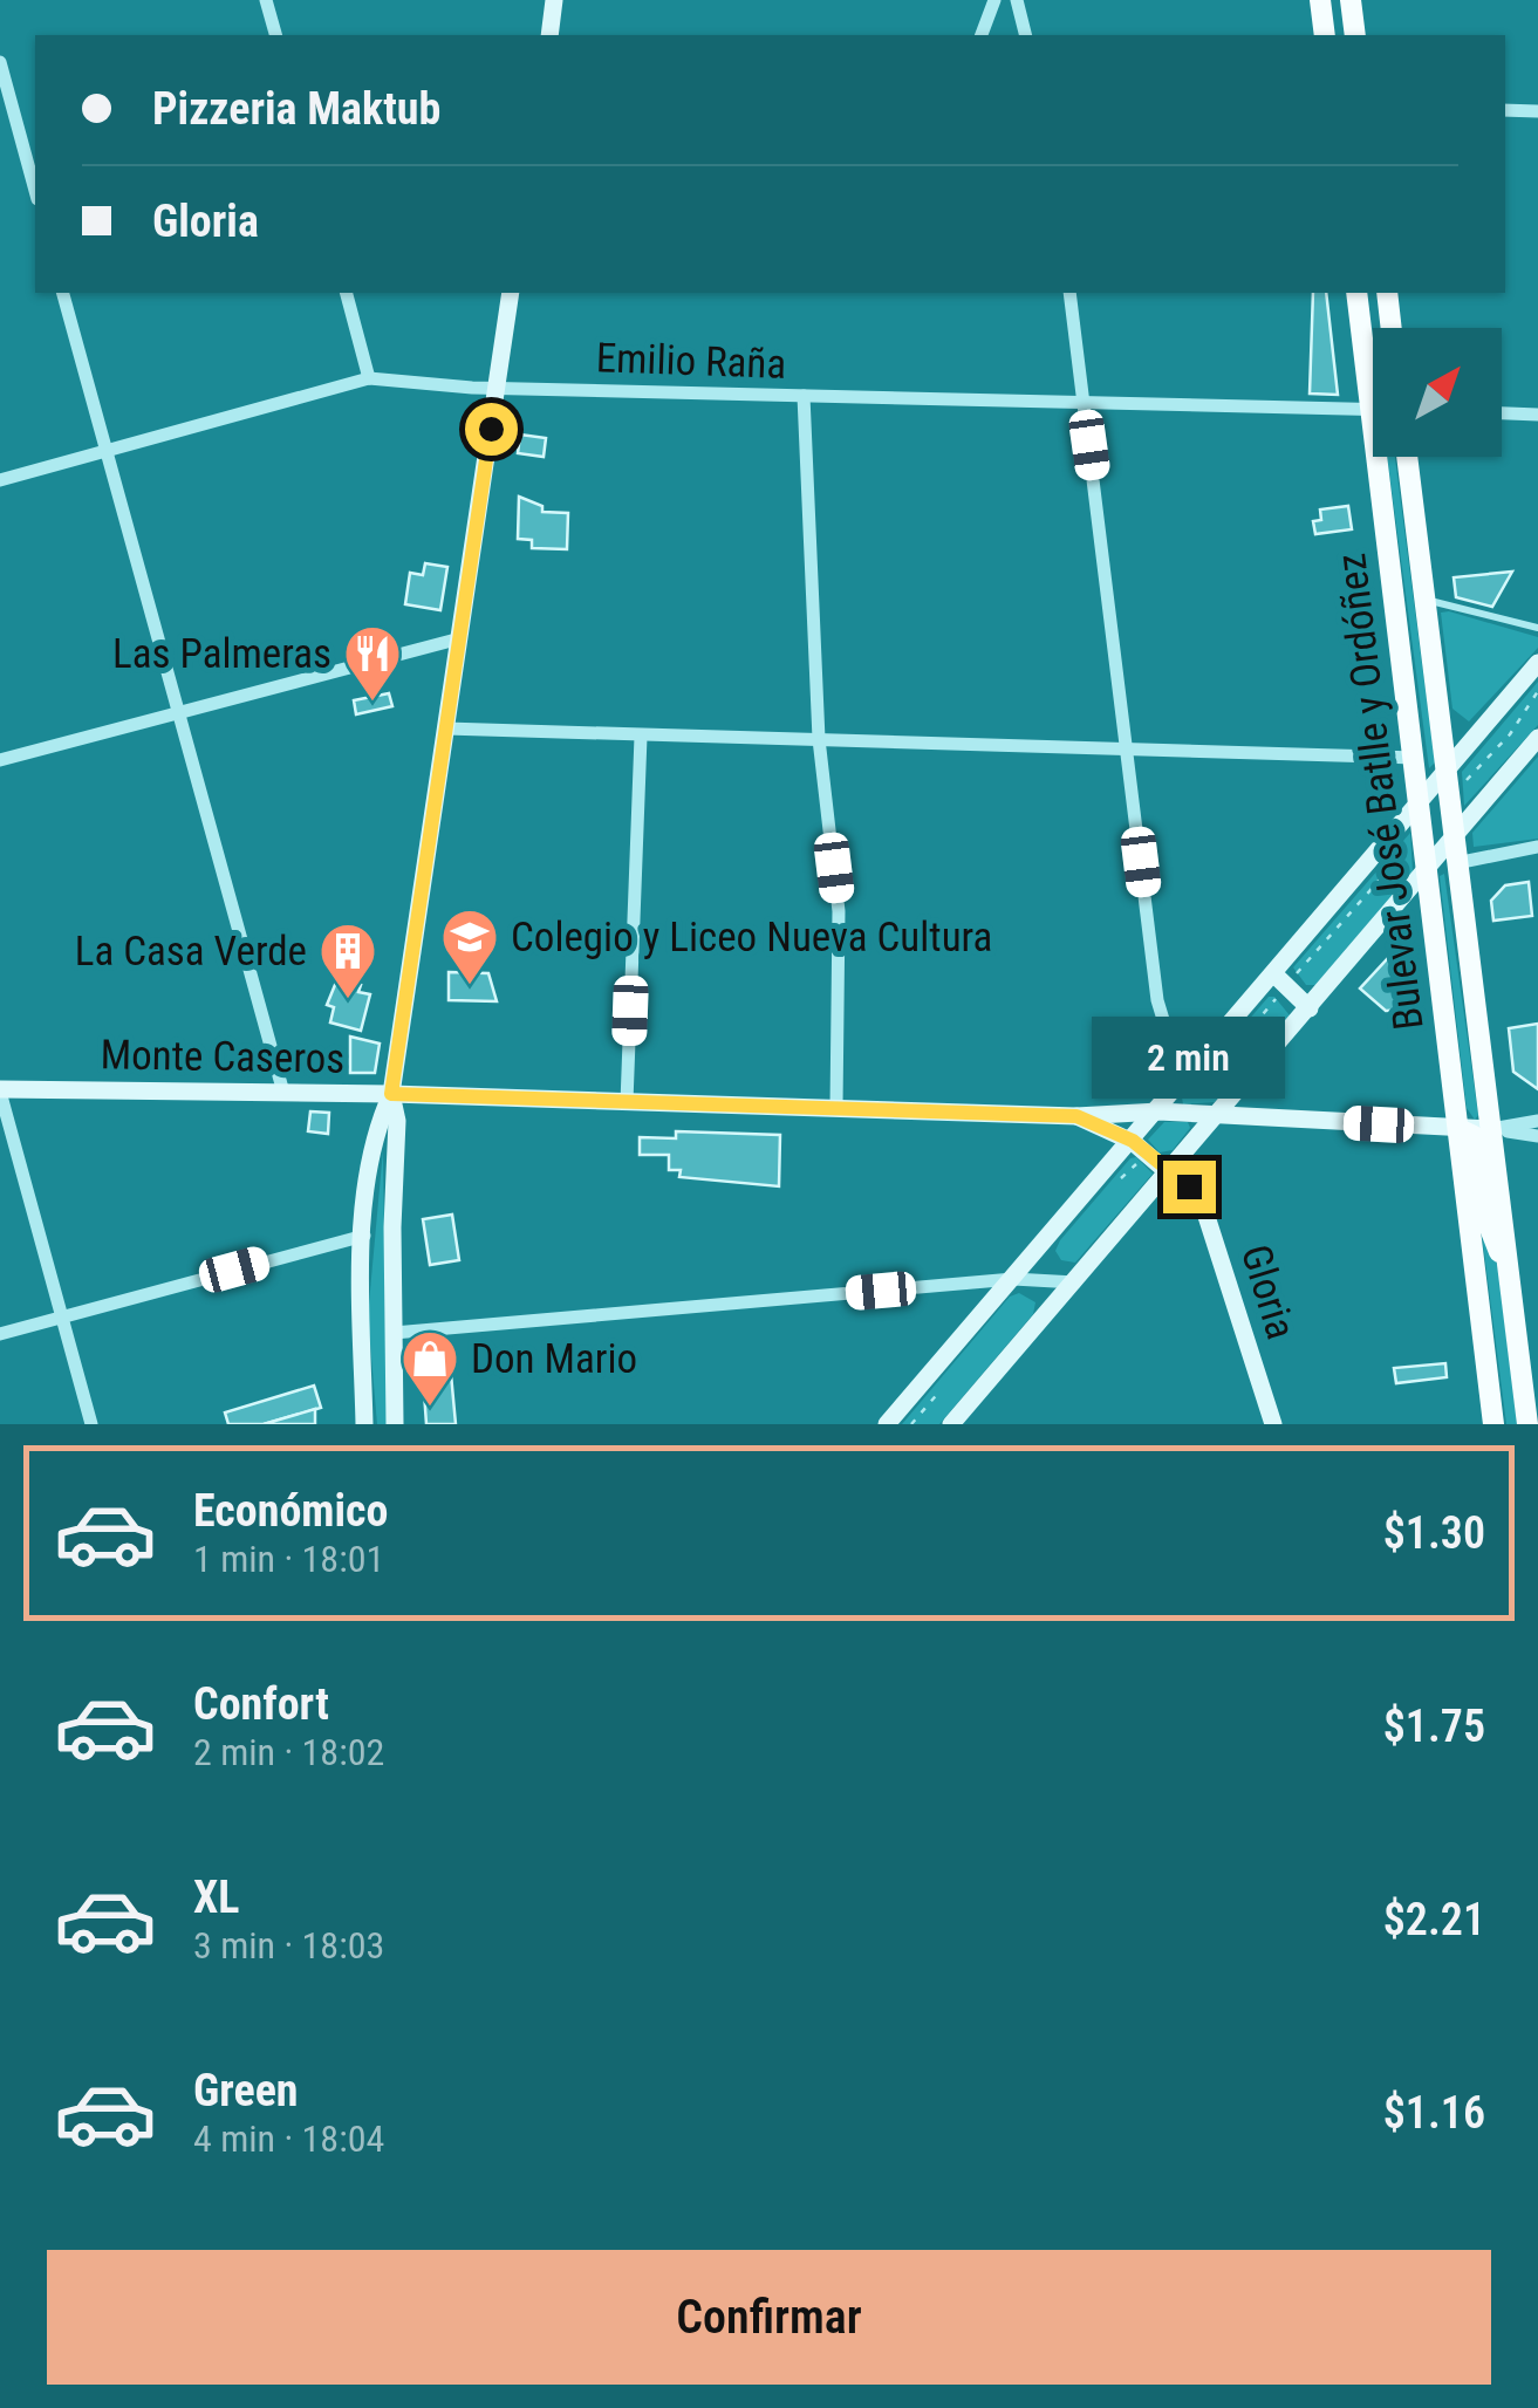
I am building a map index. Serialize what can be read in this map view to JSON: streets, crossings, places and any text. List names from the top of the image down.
{
  "streets": {
    "main road": ["Bulevar José Batlle y Ordóñez"],
    "street": ["Emilio Raña", "Monte Caseros", "Gloria"]
  },
  "crossings": [
    ["Bulevar José Batlle y Ordóñez", "Monte Caseros"],
    ["Monte Caseros", "Gloria"]
  ],
  "places": {
    "restaurant": ["Las Palmeras"],
    "school or university": ["Colegio y Liceo Nueva Cultura"],
    "building": ["La Casa Verde"],
    "shop": ["Don Mario"]
  },
  "north": "top right",
  "page": {
    "banner": ["Pizzeria Maktub", "Gloria"],
    "bubble": "2 min",
    "list": [
      {
        "name": "Económico",
        "note": "1 min · 18:01",
        "value": "$1.30"
      },
      {
        "name": "Confort",
        "note": "2 min · 18:02",
        "value": "$1.75"
      },
      {
        "name": "XL",
        "note": "3 min · 18:03",
        "value": "$2.21"
      },
      {
        "name": "Green",
        "note": "4 min · 18:04",
        "value": "$1.16"
      }
    ],
    "buttons": "Confirmar"
  }
}
